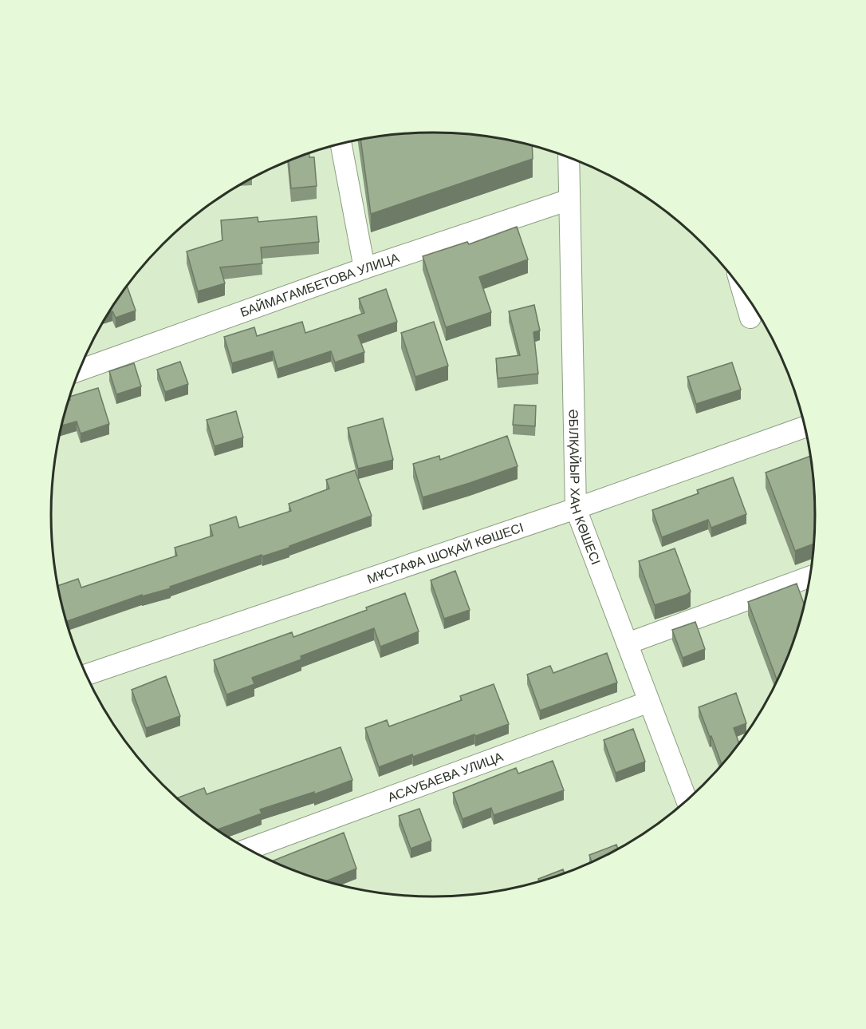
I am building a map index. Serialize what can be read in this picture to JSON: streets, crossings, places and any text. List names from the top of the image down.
{
  "streets": {
    "street": [
      "БАЙМАГАМБЕТОВА УЛИЦА",
      "ӘБІЛҚАЙЫР ХАН КӨШЕСІ",
      "МҰСТАФА ШОҚАЙ КӨШЕСІ",
      "АСАУБАЕВА УЛИЦА"
    ]
  },
  "crossings": [
    ["БАЙМАГАМБЕТОВА УЛИЦА", "ӘБІЛҚАЙЫР ХАН КӨШЕСІ"],
    ["ӘБІЛҚАЙЫР ХАН КӨШЕСІ", "МҰСТАФА ШОҚАЙ КӨШЕСІ"],
    ["ӘБІЛҚАЙЫР ХАН КӨШЕСІ", "АСАУБАЕВА УЛИЦА"]
  ]
}
